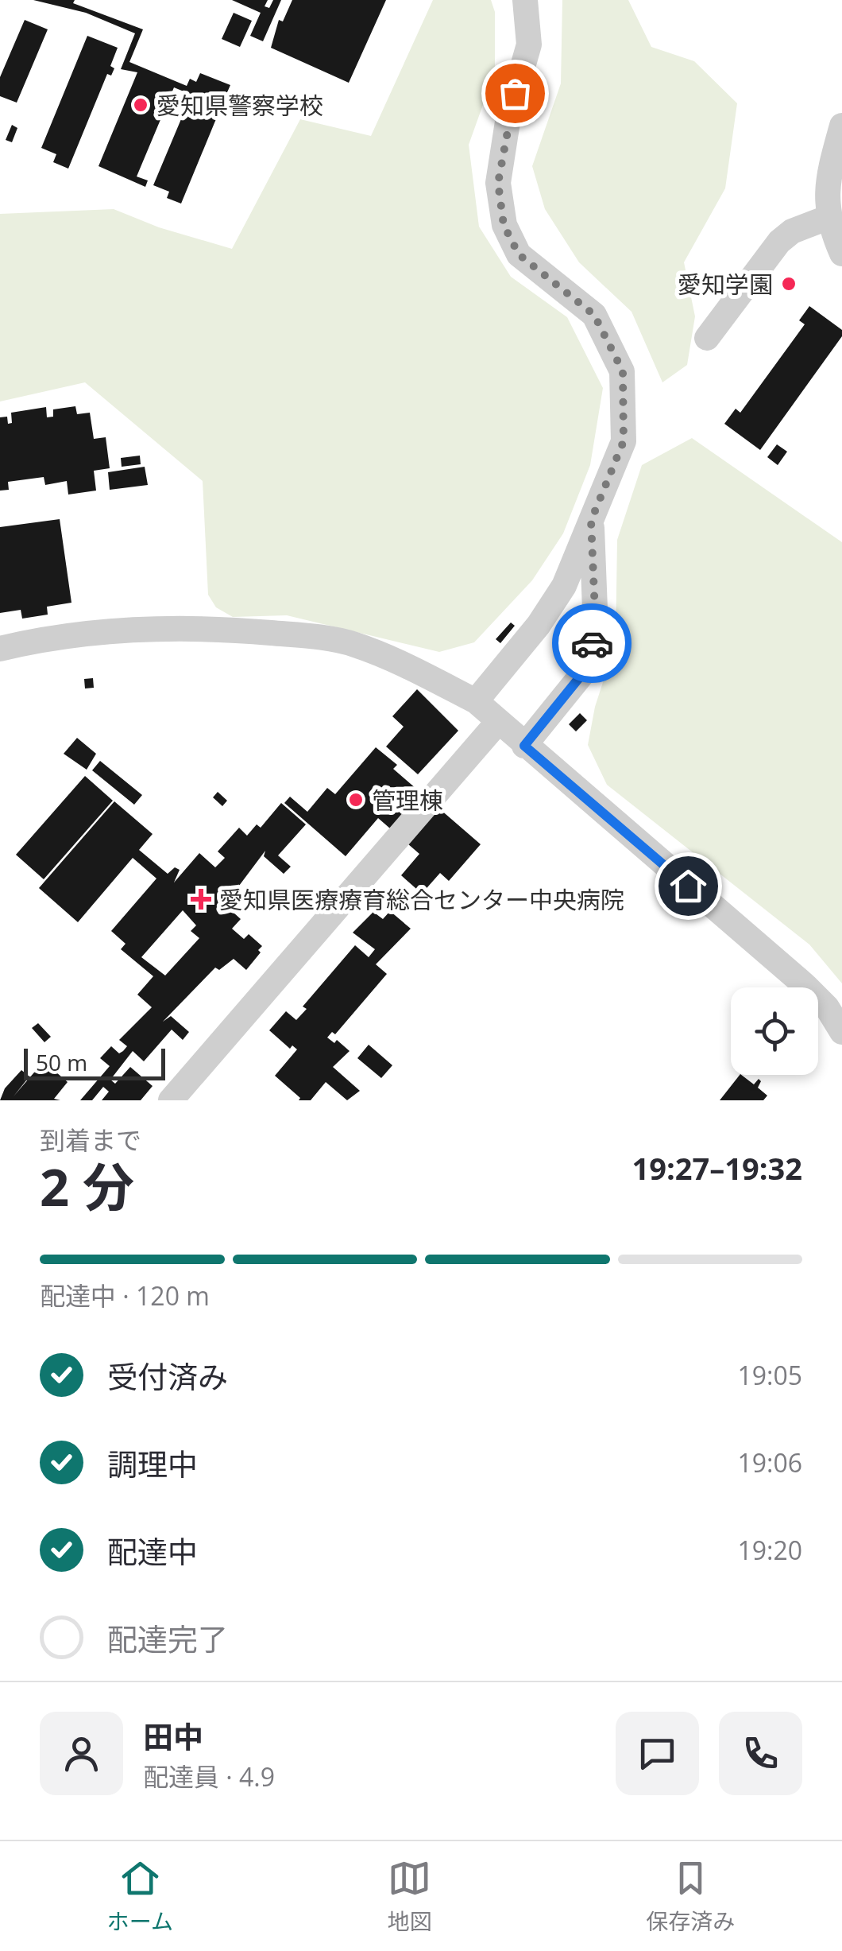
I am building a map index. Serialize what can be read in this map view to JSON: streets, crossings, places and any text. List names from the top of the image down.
{
  "places": {
    "other": ["愛知県警察学校", "愛知学園", "管理棟"],
    "health": ["愛知県医療療育総合センター中央病院"]
  },
  "scale_bar": "50 m",
  "page": {
    "scale": "50 m",
    "heading": ["2 分", "到着まで", "19:27–19:32"],
    "panel": ["田中", "配達員 · 4.9"],
    "bar": "配達中 · 120 m",
    "list": [
      ["受付済み", "19:05"],
      ["調理中", "19:06"],
      ["配達中", "19:20"],
      "配達完了"
    ],
    "tabs": ["ホーム", "地図", "保存済み"]
  }
}
